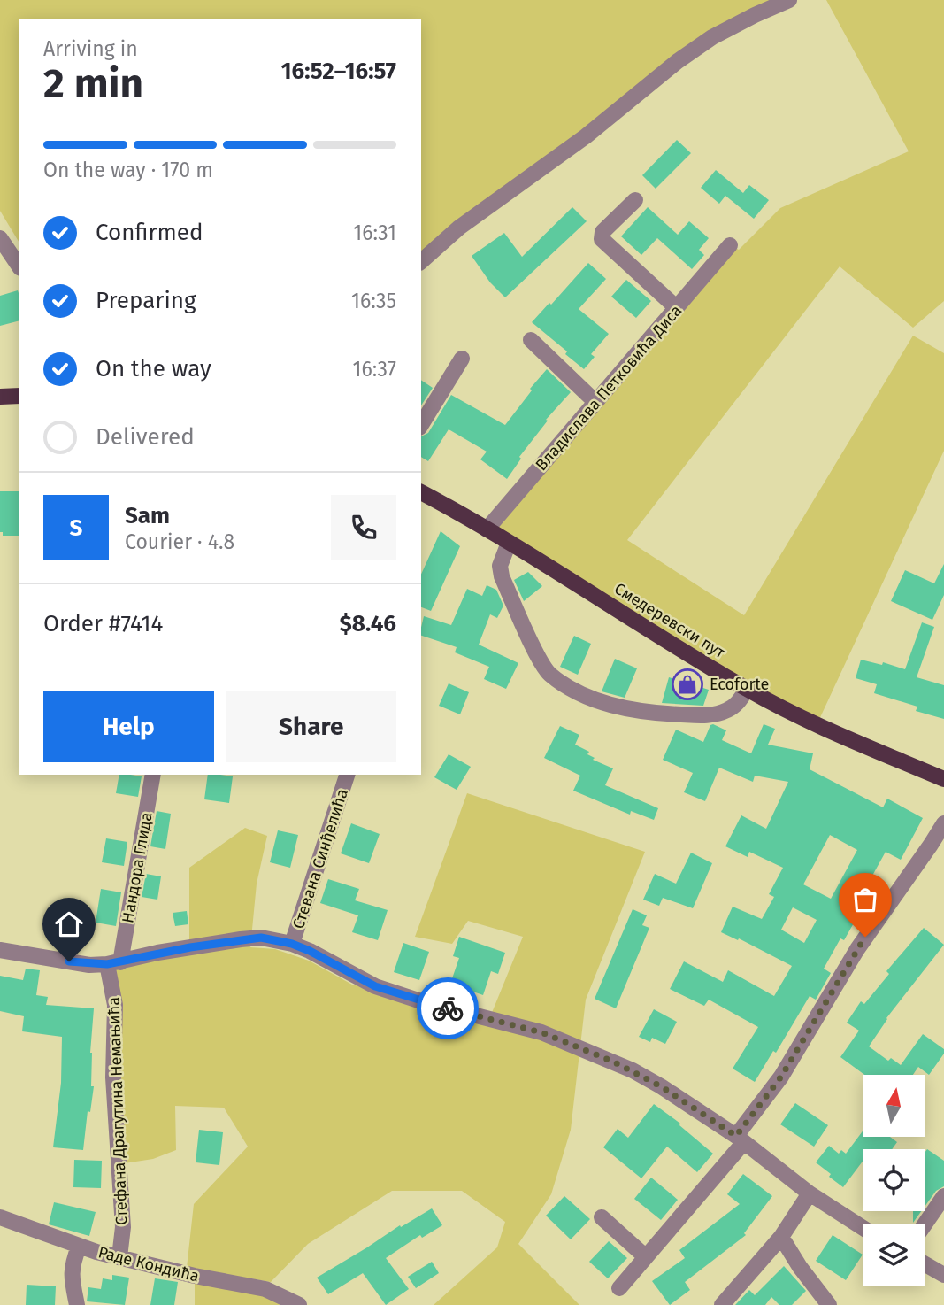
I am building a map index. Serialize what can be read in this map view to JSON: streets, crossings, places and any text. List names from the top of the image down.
{
  "streets": {
    "main road": ["Смедеревски пут"],
    "street": [
      "Владислава Петковића Диса",
      "Стевана Синђелића",
      "Нандора Глида",
      "Стефана Драгутина Немањића",
      "Раде Кондића"
    ]
  },
  "crossings": [
    ["Владислава Петковића Диса", "Смедеревски пут"],
    ["Стевана Синђелића", "Нандора Глида"],
    ["Стевана Синђелића", "Стефана Драгутина Немањића"],
    ["Нандора Глида", "Стефана Драгутина Немањића"],
    ["Стефана Драгутина Немањића", "Раде Кондића"]
  ],
  "places": {
    "shop": ["Ecoforte"]
  },
  "north": "top",
  "page": {
    "heading": ["2 min", "Arriving in", "16:52–16:57"],
    "panel": [
      "Sam",
      "Courier · 4.8",
      "Order #7414",
      "$8.46"
    ],
    "bar": "On the way · 170 m",
    "list": [
      ["Confirmed", "16:31"],
      ["Preparing", "16:35"],
      ["On the way", "16:37"],
      "Delivered"
    ],
    "round": "S",
    "buttons": ["Help", "Share"]
  }
}
